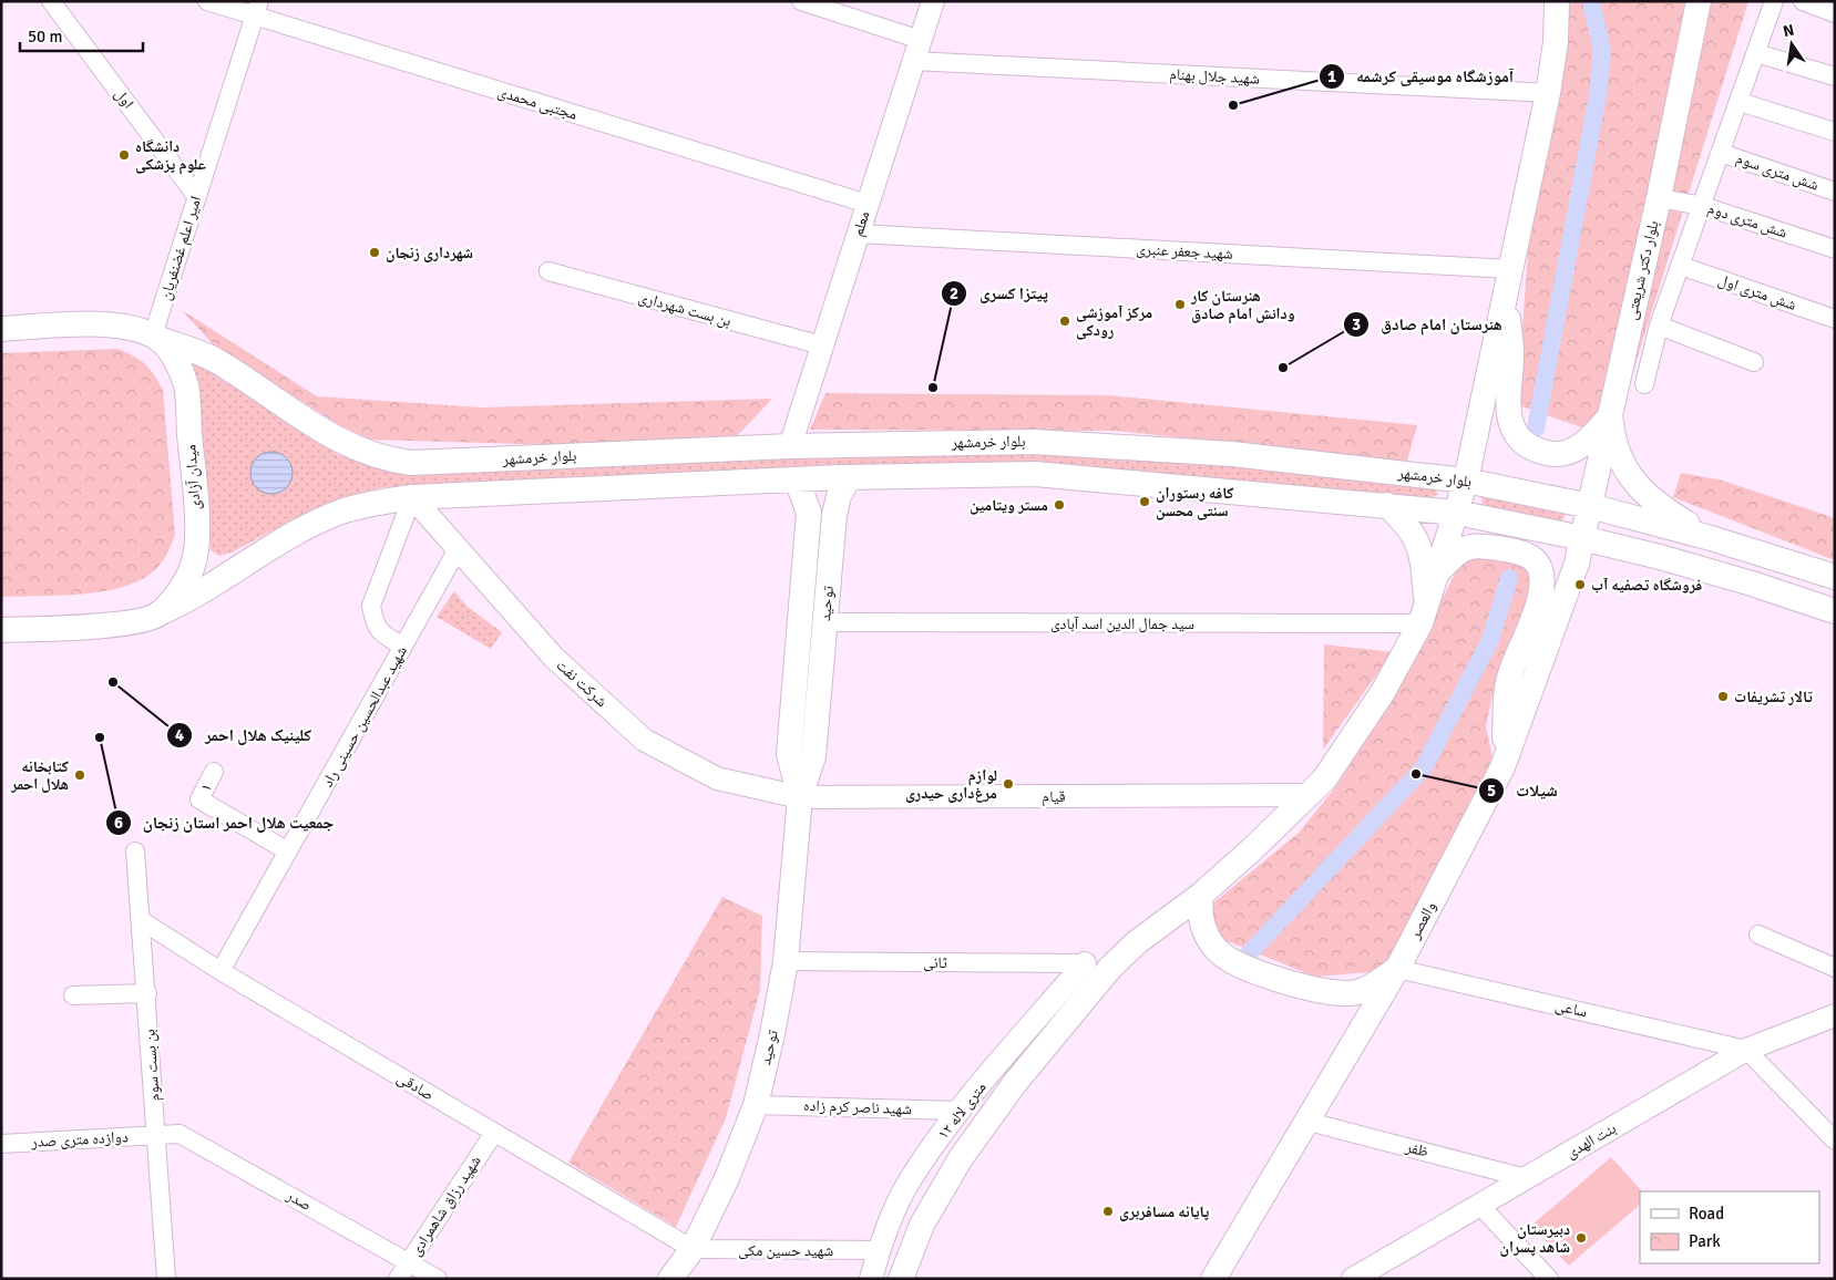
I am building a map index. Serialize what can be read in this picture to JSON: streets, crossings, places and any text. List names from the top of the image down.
{
  "streets": {
    "main road": [
      "بلوار دکتر شریعتی",
      "بلوار خرمشهر",
      "میدان آزادی",
      "توحید",
      "والعصر"
    ],
    "street": [
      "شهید جلال بهنام",
      "اول",
      "مجتبی محمدی",
      "شش متری سوم",
      "شش متری دوم",
      "معلم",
      "امیر اعلم غضنفریان",
      "شهید جعفر عنبری",
      "شش متری اول",
      "بن بست شهرداری",
      "سید جمال الدین اسد آبادی",
      "شرکت نفت",
      "شهید عبدالحسین حسینی راد",
      "۱",
      "قیام",
      "ثانی",
      "ساعی",
      "بن بست سوم",
      "صادقی",
      "شهید ناصر کرم زاده",
      "۱۲ متری لاله",
      "دوازده متری صدر",
      "بنت الهدی",
      "ظفر",
      "صدر",
      "شهید رزاق شاهمرادی",
      "شهید حسین مکی"
    ]
  },
  "crossings": [
    ["شهید جلال بهنام", "معلم"],
    ["اول", "امیر اعلم غضنفریان"],
    ["مجتبی محمدی", "معلم"],
    ["مجتبی محمدی", "امیر اعلم غضنفریان"],
    ["شش متری دوم", "بلوار دکتر شریعتی"],
    ["معلم", "شهید جعفر عنبری"],
    ["معلم", "بن بست شهرداری"],
    ["معلم", "بلوار خرمشهر"],
    ["امیر اعلم غضنفریان", "بلوار خرمشهر"],
    ["امیر اعلم غضنفریان", "میدان آزادی"],
    ["بلوار دکتر شریعتی", "بلوار خرمشهر"],
    ["بلوار دکتر شریعتی", "والعصر"],
    ["بلوار خرمشهر", "میدان آزادی"],
    ["بلوار خرمشهر", "توحید"],
    ["بلوار خرمشهر", "شرکت نفت"],
    ["بلوار خرمشهر", "والعصر"],
    ["توحید", "سید جمال الدین اسد آبادی"],
    ["توحید", "شرکت نفت"],
    ["توحید", "قیام"],
    ["توحید", "ثانی"],
    ["توحید", "صادقی"],
    ["توحید", "شهید ناصر کرم زاده"],
    ["توحید", "شهید حسین مکی"],
    ["شرکت نفت", "شهید عبدالحسین حسینی راد"],
    ["شرکت نفت", "قیام"],
    ["شهید عبدالحسین حسینی راد", "۱"],
    ["شهید عبدالحسین حسینی راد", "صادقی"],
    ["والعصر", "ساعی"],
    ["والعصر", "ظفر"],
    ["ثانی", "۱۲ متری لاله"],
    ["ساعی", "بنت الهدی"],
    ["بن بست سوم", "صادقی"],
    ["بن بست سوم", "دوازده متری صدر"],
    ["بن بست سوم", "صدر"],
    ["صادقی", "شهید رزاق شاهمرادی"],
    ["صادقی", "شهید حسین مکی"],
    ["شهید ناصر کرم زاده", "۱۲ متری لاله"],
    ["۱۲ متری لاله", "شهید حسین مکی"],
    ["دوازده متری صدر", "صدر"],
    ["بنت الهدی", "ظفر"],
    ["صدر", "شهید رزاق شاهمرادی"]
  ],
  "places": [
    "آموزشگاه موسیقی کرشمه",
    "دانشگاه علوم پزشکی",
    "شهرداری زنجان",
    "هنرستان کار ودانش امام صادق",
    "مرکز آموزشی رودکی",
    "هنرستان امام صادق",
    "پیتزا کسری",
    "کافه رستوران سنتی محسن",
    "مستر ویتامین",
    "فروشگاه تصفیه آب",
    "کلینیک هلال احمر",
    "تالار تشریفات",
    "جمعیت هلال احمر استان زنجان",
    "شیلات",
    "کتابخانه هلال احمر",
    "لوازم مرغ‌داری حیدری",
    "پایانه مسافربری",
    "دبیرستان شاهد پسران"
  ],
  "legend": ["Road", "Park"],
  "scale_bar": "50 m",
  "north": "top"
}
